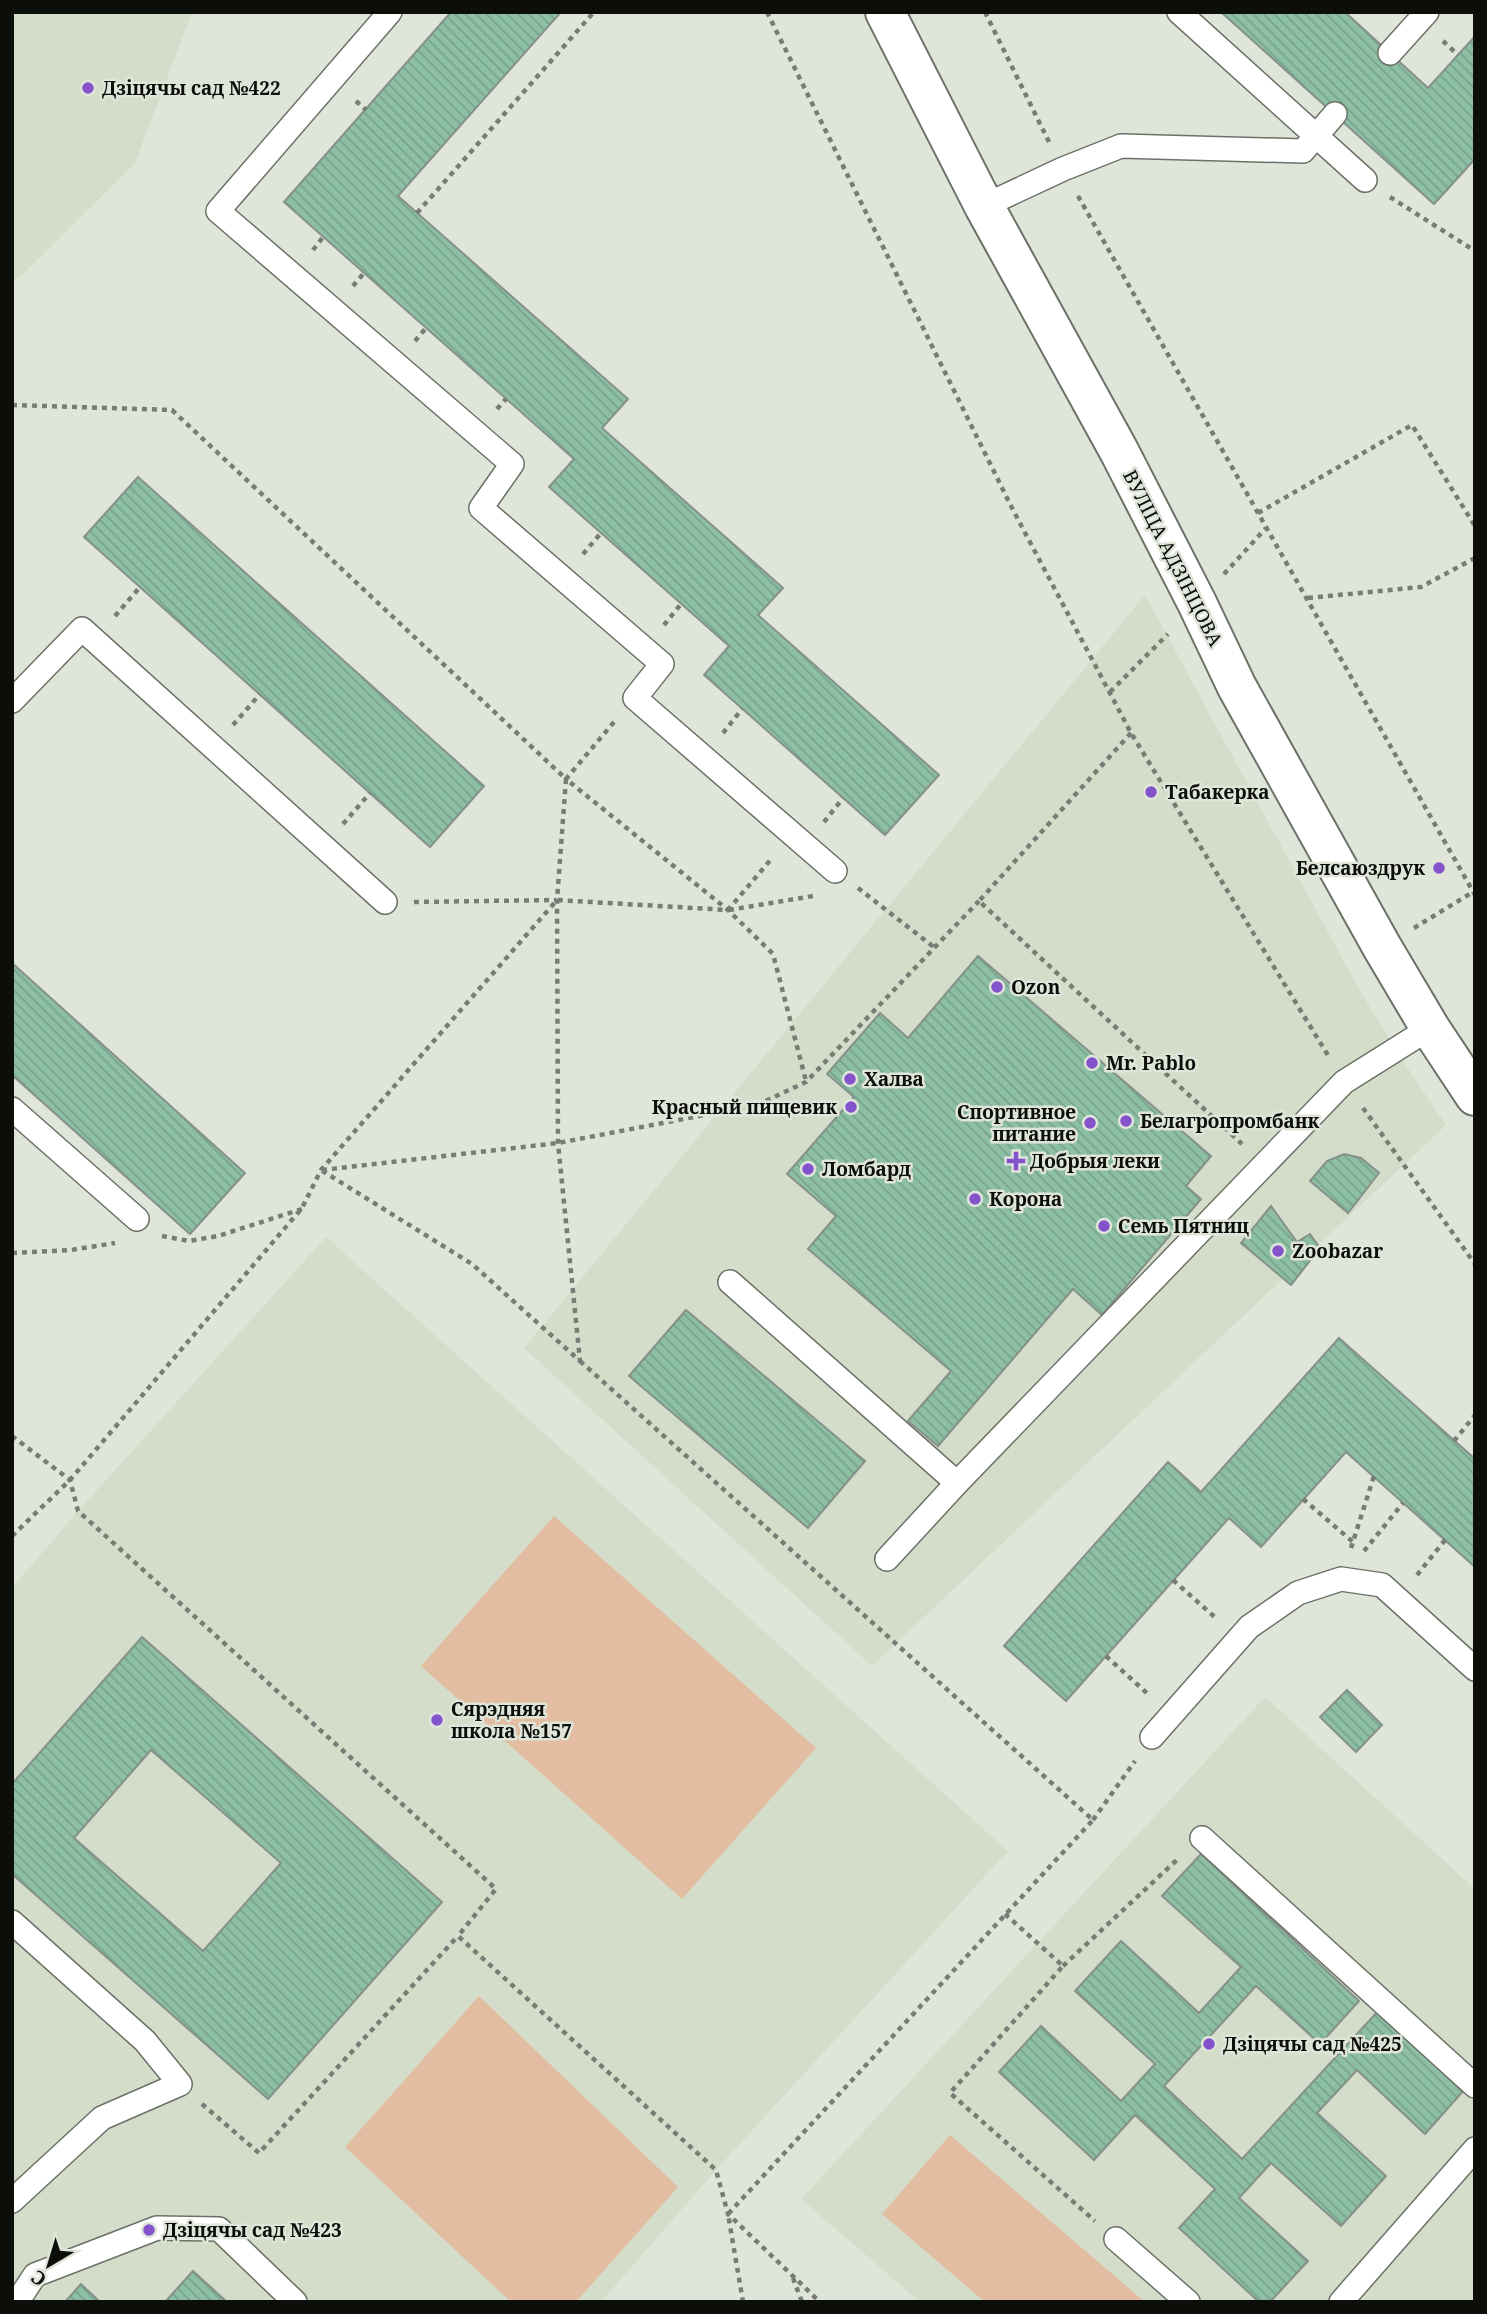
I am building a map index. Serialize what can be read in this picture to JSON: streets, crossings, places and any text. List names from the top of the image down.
{
  "streets": {
    "main road": ["ВУЛІЦА АДЗІНЦОВА"]
  },
  "places": {
    "other": [
      "Дзіцячы сад №422",
      "Табакерка",
      "Белсаюздрук",
      "Ozon",
      "Mr. Pablo",
      "Халва",
      "Красный пищевик",
      "Белагропромбанк",
      "Спортивное питание",
      "Ломбард",
      "Корона",
      "Семь Пятниц",
      "Zoobazar",
      "Сярэдняя школа №157",
      "Дзіцячы сад №425",
      "Дзіцячы сад №423"
    ],
    "health": ["Добрыя леки"]
  },
  "north": "bottom left"
}
